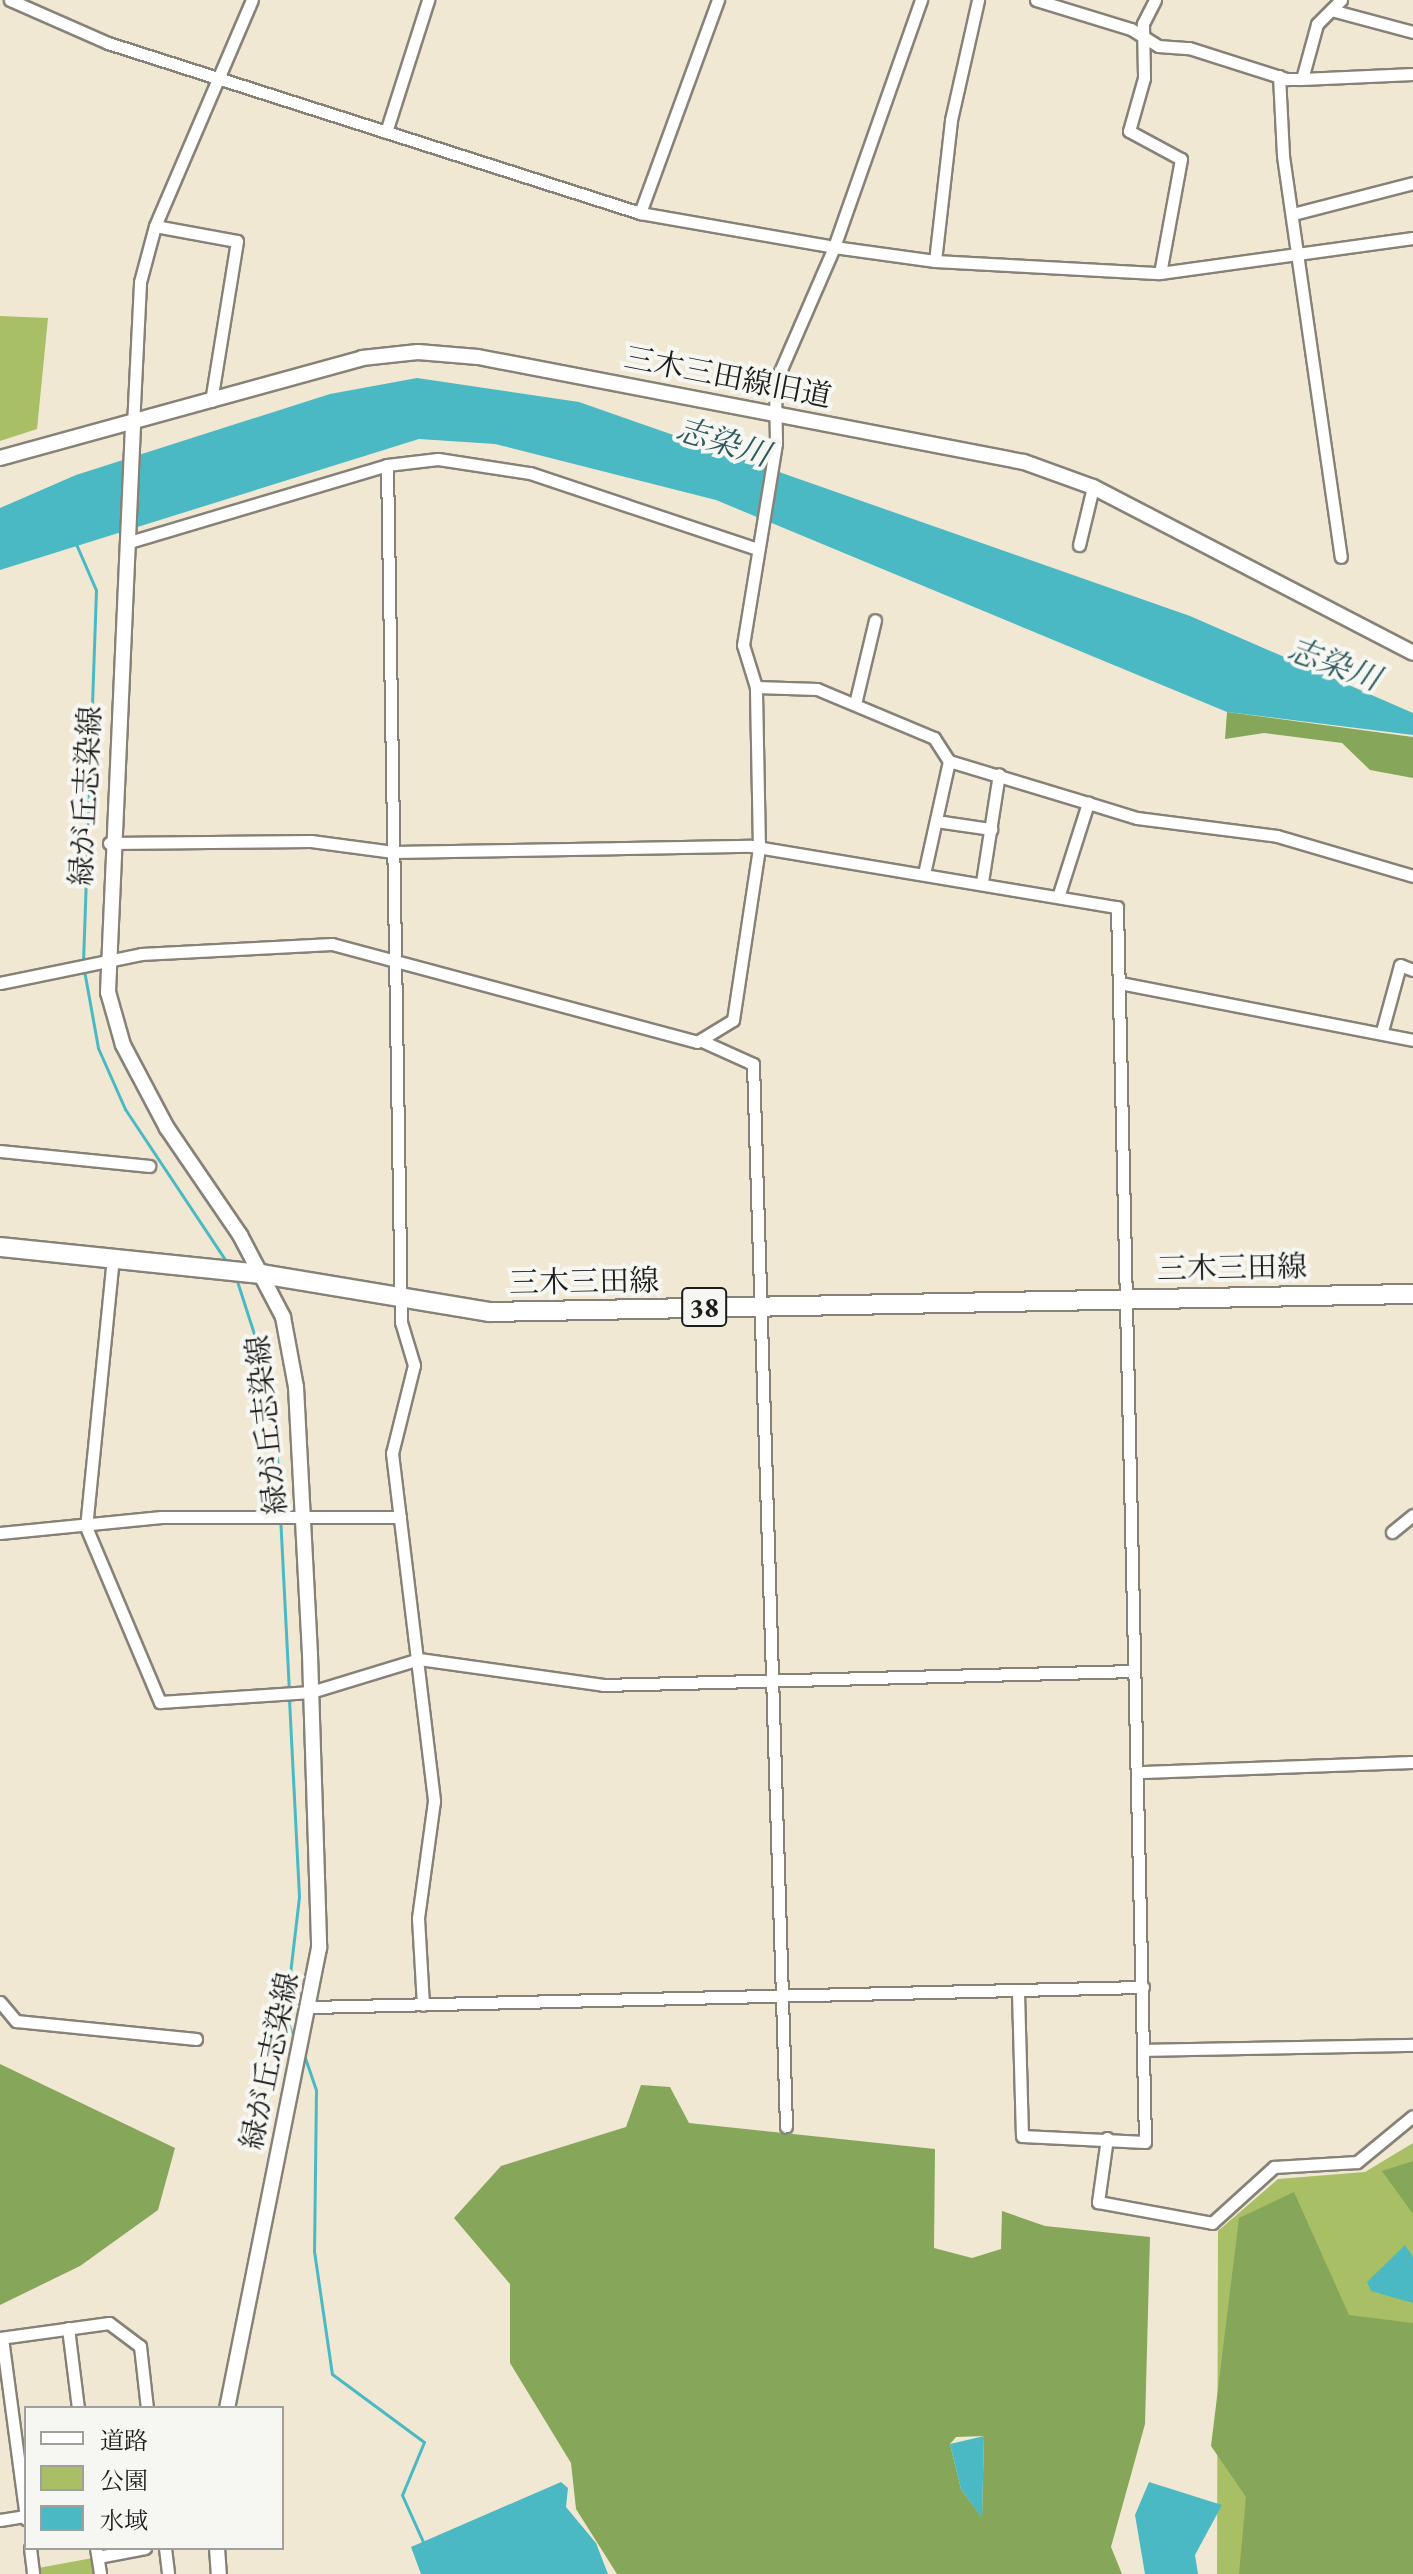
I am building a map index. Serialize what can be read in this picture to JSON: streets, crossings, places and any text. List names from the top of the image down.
{
  "streets": {
    "main road": ["三木三田線", "38"],
    "street": ["三木三田線旧道", "緑が丘志染線"]
  },
  "crossings": [
    ["三木三田線旧道", "緑が丘志染線"],
    ["緑が丘志染線", "三木三田線"]
  ],
  "water": ["志染川"],
  "legend": ["道路", "公園", "水域"]
}
